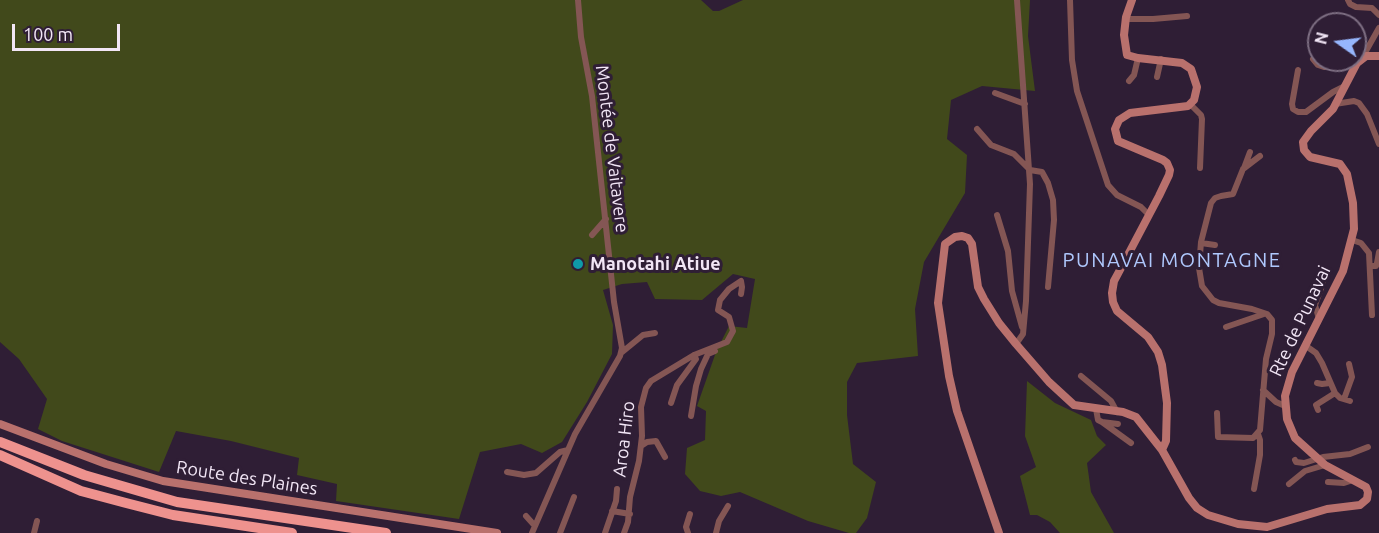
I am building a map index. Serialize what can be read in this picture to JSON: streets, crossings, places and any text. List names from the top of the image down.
{
  "streets": {
    "highway": ["Route des Plaines"],
    "main road": ["Rte de Punavai"],
    "street": ["Montée de Vaitavere", "Aroa Hiro"]
  },
  "districts": ["PUNAVAI MONTAGNE"],
  "places": ["Manotahi Atiue"],
  "scale_bar": "100 m",
  "north": "left"
}
